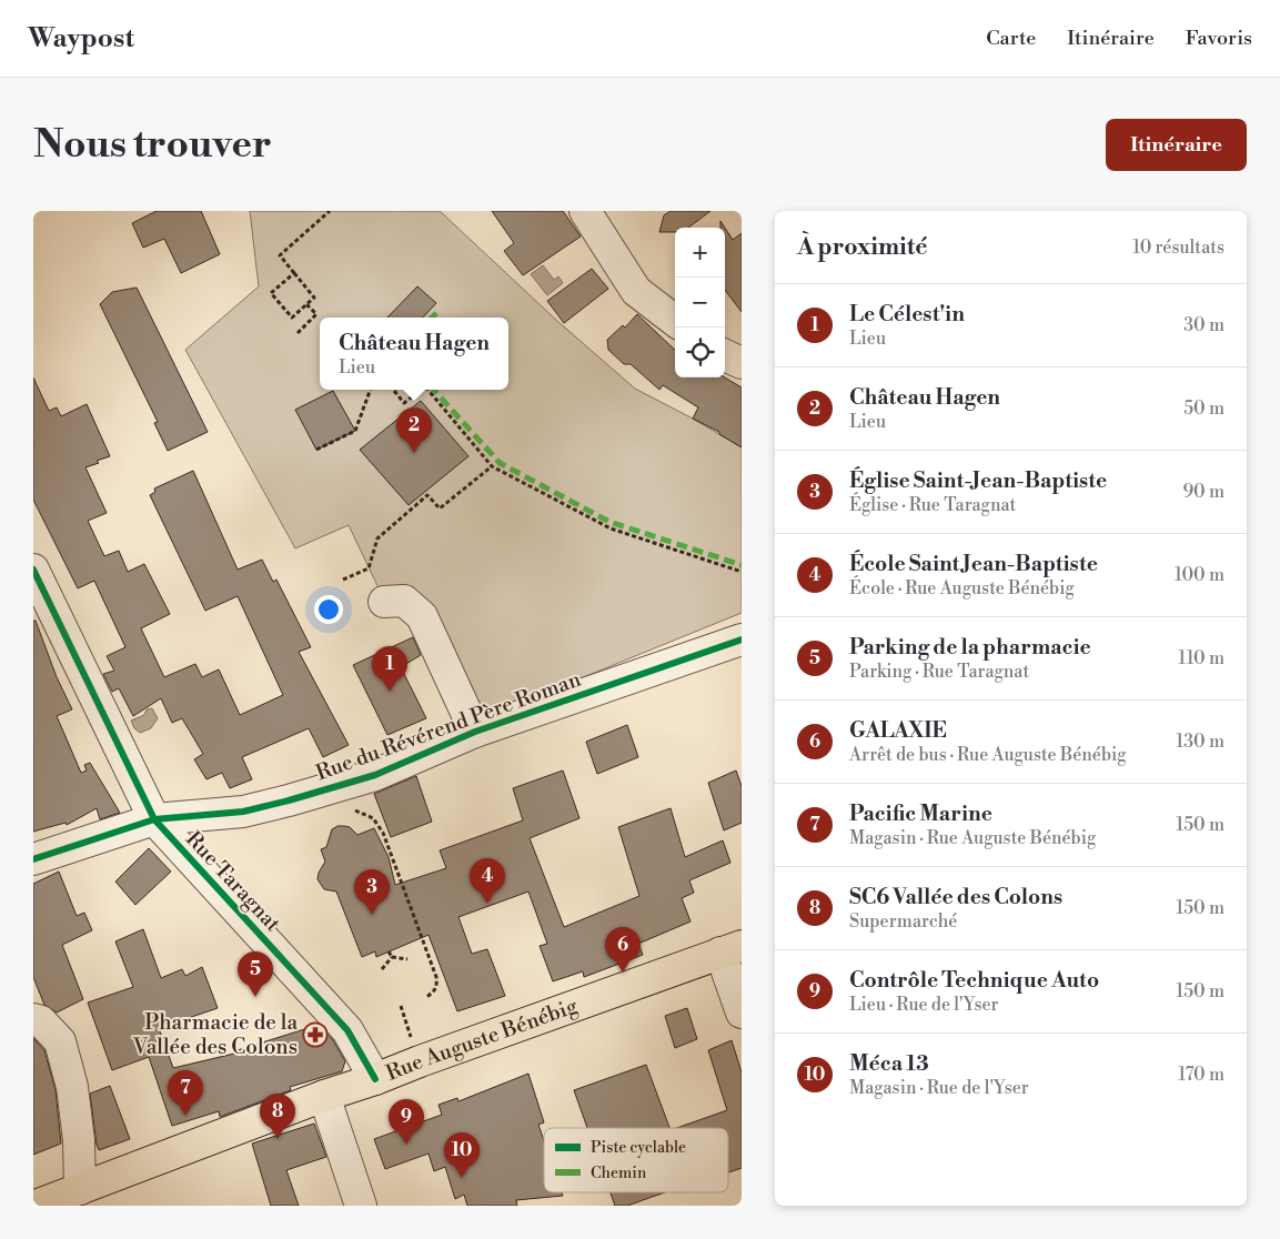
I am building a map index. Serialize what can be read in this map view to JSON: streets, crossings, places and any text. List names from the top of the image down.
{
  "streets": {
    "main road": ["Rue Auguste Bénébig"],
    "street": ["Rue du Révérend Père Roman", "Rue Taragnat"]
  },
  "crossings": [
    ["Rue du Révérend Père Roman", "Rue Taragnat"],
    ["Rue Taragnat", "Rue Auguste Bénébig"]
  ],
  "places": {
    "pharmacy": ["Pharmacie de la Vallée des Colons"]
  },
  "legend": ["Piste cyclable", "Chemin"],
  "page": {
    "header": "Waypost",
    "nav": ["Carte", "Itinéraire", "Favoris"],
    "buttons": "Itinéraire",
    "title": "Nous trouver",
    "heading": ["À proximité", "10 résultats"],
    "map_buttons": ["+", "−"],
    "list": [
      {
        "mark": "1",
        "name": "Le Célest'in",
        "note": "Lieu",
        "value": "30 m"
      },
      {
        "mark": "2",
        "name": "Château Hagen",
        "note": "Lieu",
        "value": "50 m"
      },
      {
        "mark": "3",
        "name": "Église Saint-Jean-Baptiste",
        "note": "Église · Rue Taragnat",
        "value": "90 m"
      },
      {
        "mark": "4",
        "name": "École Saint Jean-Baptiste",
        "note": "École · Rue Auguste Bénébig",
        "value": "100 m"
      },
      {
        "mark": "5",
        "name": "Parking de la pharmacie",
        "note": "Parking · Rue Taragnat",
        "value": "110 m"
      },
      {
        "mark": "6",
        "name": "GALAXIE",
        "note": "Arrêt de bus · Rue Auguste Bénébig",
        "value": "130 m"
      },
      {
        "mark": "7",
        "name": "Pacific Marine",
        "note": "Magasin · Rue Auguste Bénébig",
        "value": "150 m"
      },
      {
        "mark": "8",
        "name": "SC6 Vallée des Colons",
        "note": "Supermarché",
        "value": "150 m"
      },
      {
        "mark": "9",
        "name": "Contrôle Technique Auto",
        "note": "Lieu · Rue de l'Yser",
        "value": "150 m"
      },
      {
        "mark": "10",
        "name": "Méca 13",
        "note": "Magasin · Rue de l'Yser",
        "value": "170 m"
      }
    ],
    "popup": ["Château Hagen", "Lieu"],
    "pins": [
      "2",
      "1",
      "4",
      "3",
      "6",
      "5",
      "7",
      "8",
      "9",
      "10"
    ]
  }
}
